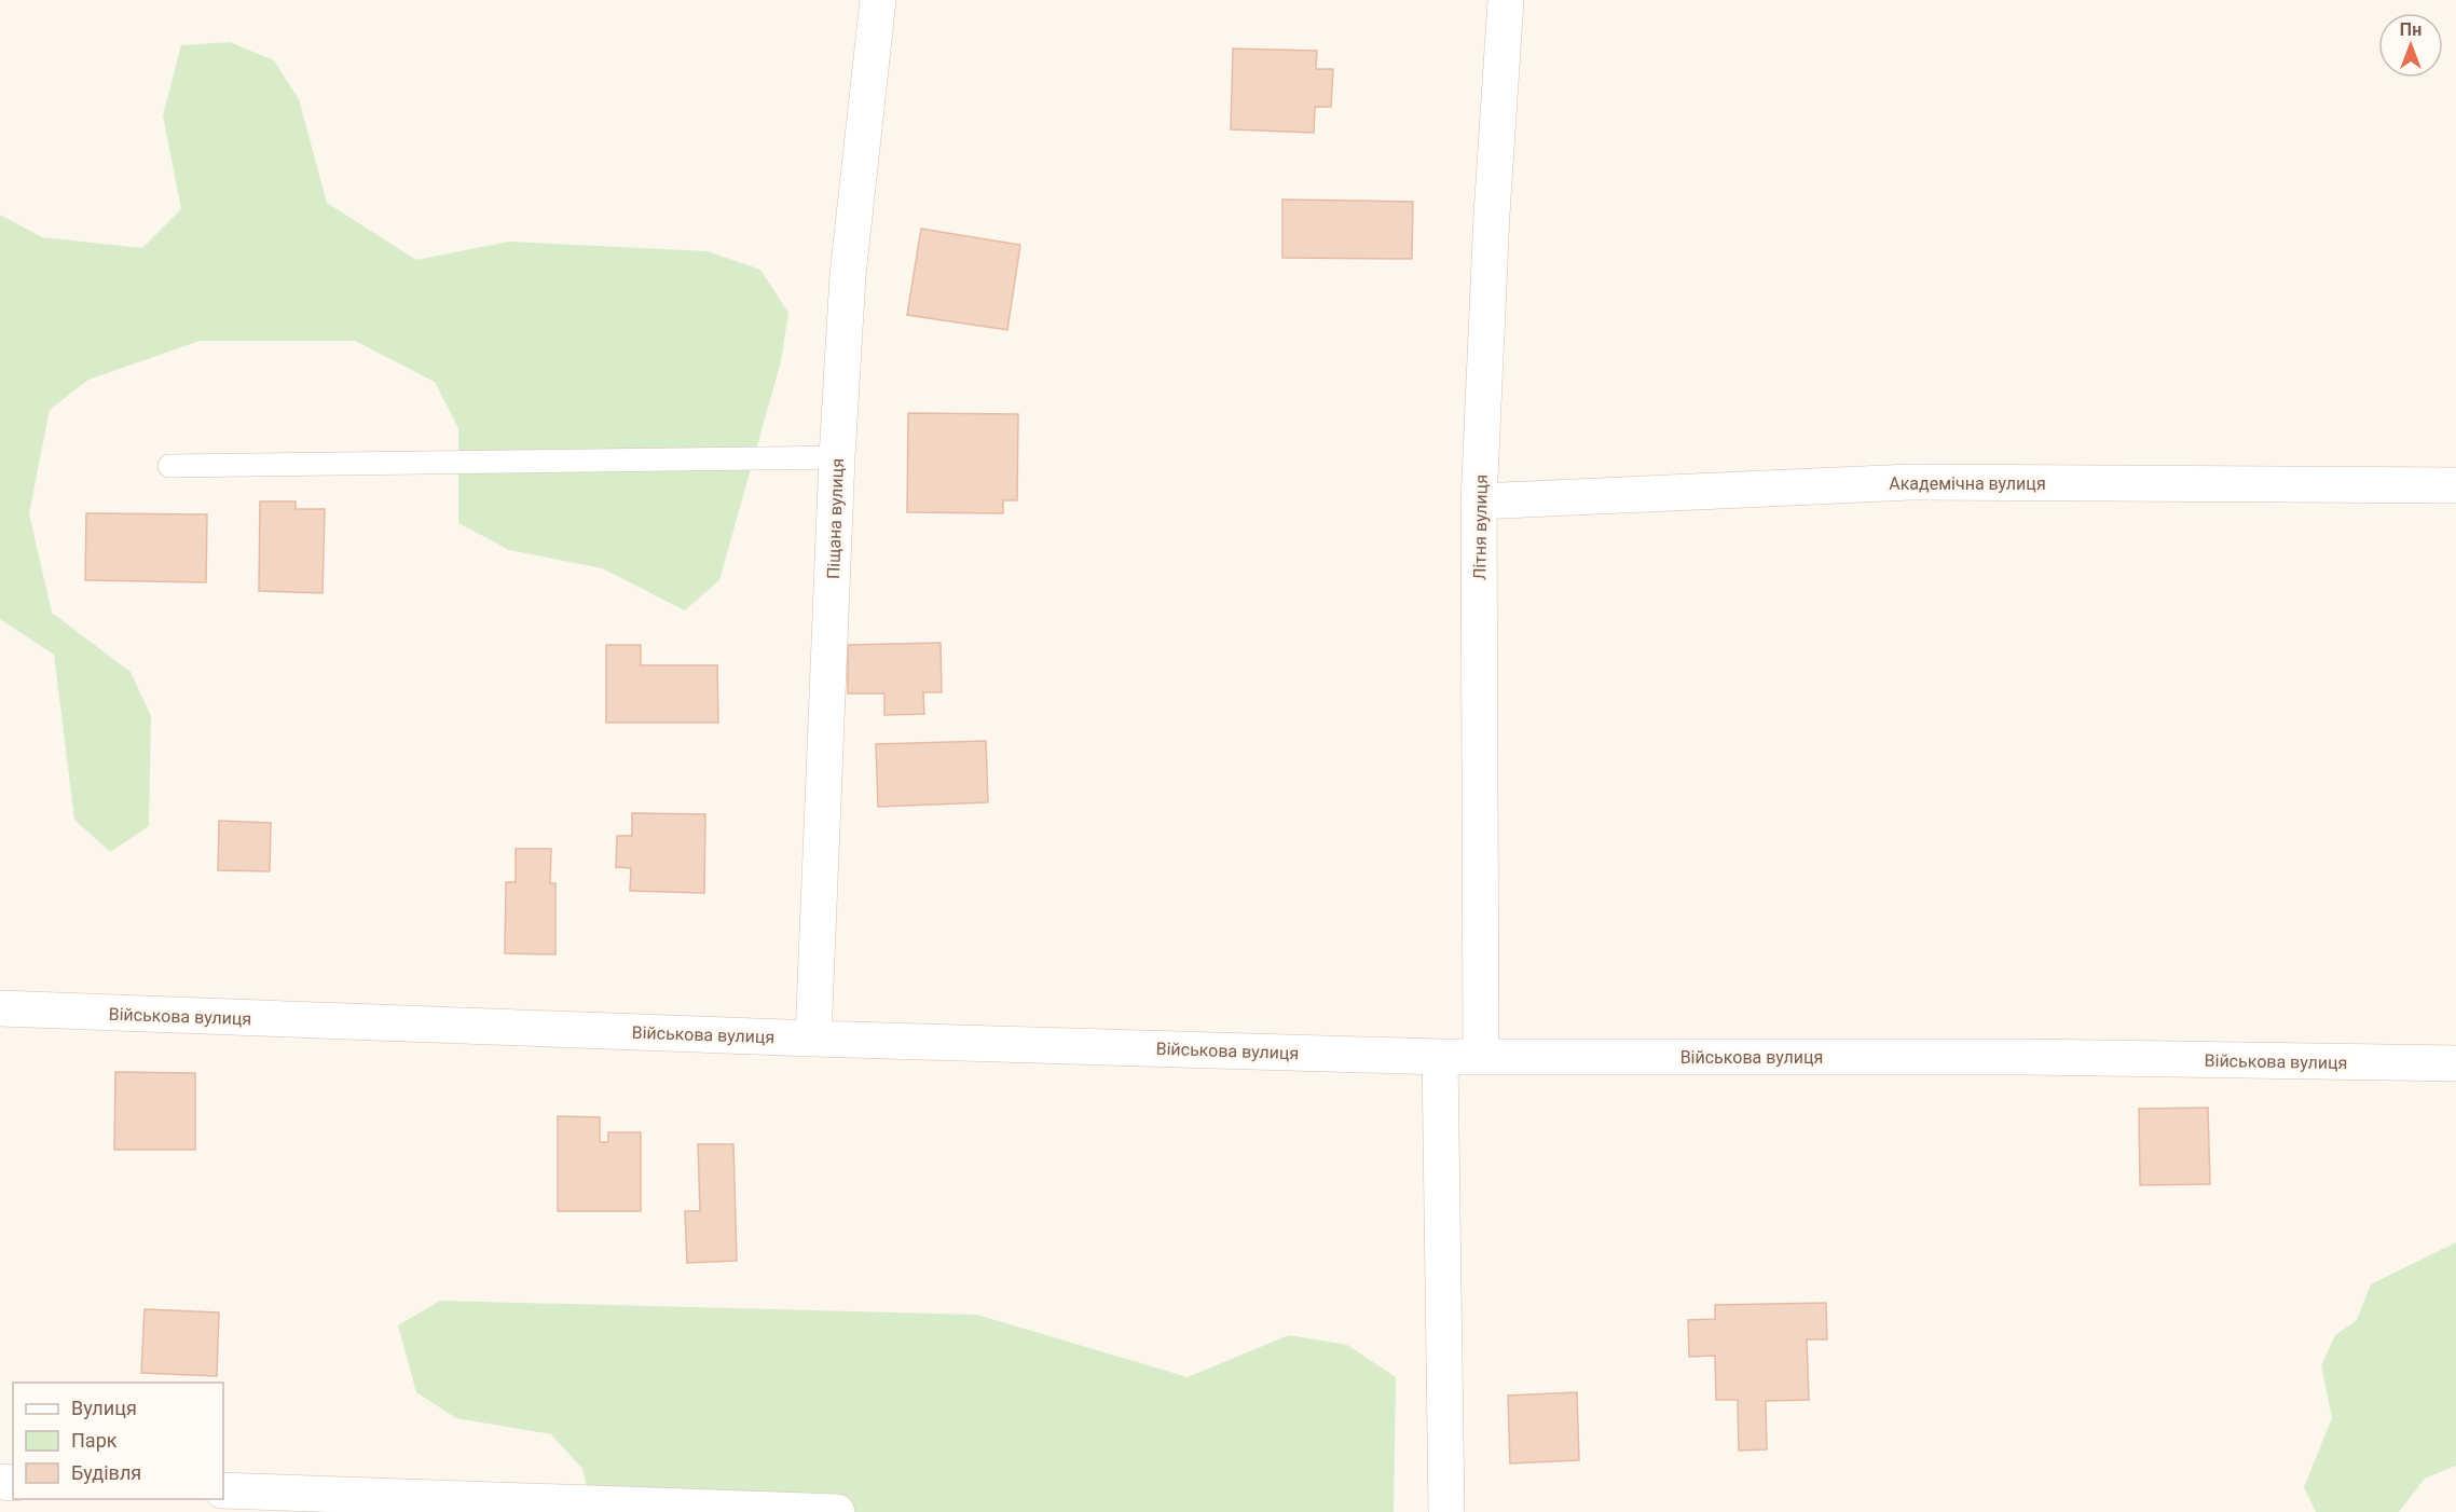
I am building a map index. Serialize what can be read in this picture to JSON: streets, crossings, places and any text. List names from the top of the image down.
{
  "streets": {
    "street": [
      "Академічна вулиця",
      "Піщана вулиця",
      "Літня вулиця",
      "Військова вулиця"
    ]
  },
  "crossings": [
    ["Академічна вулиця", "Літня вулиця"],
    ["Піщана вулиця", "Військова вулиця"],
    ["Літня вулиця", "Військова вулиця"]
  ],
  "legend": ["Вулиця", "Парк", "Будівля"],
  "north": "top"
}
